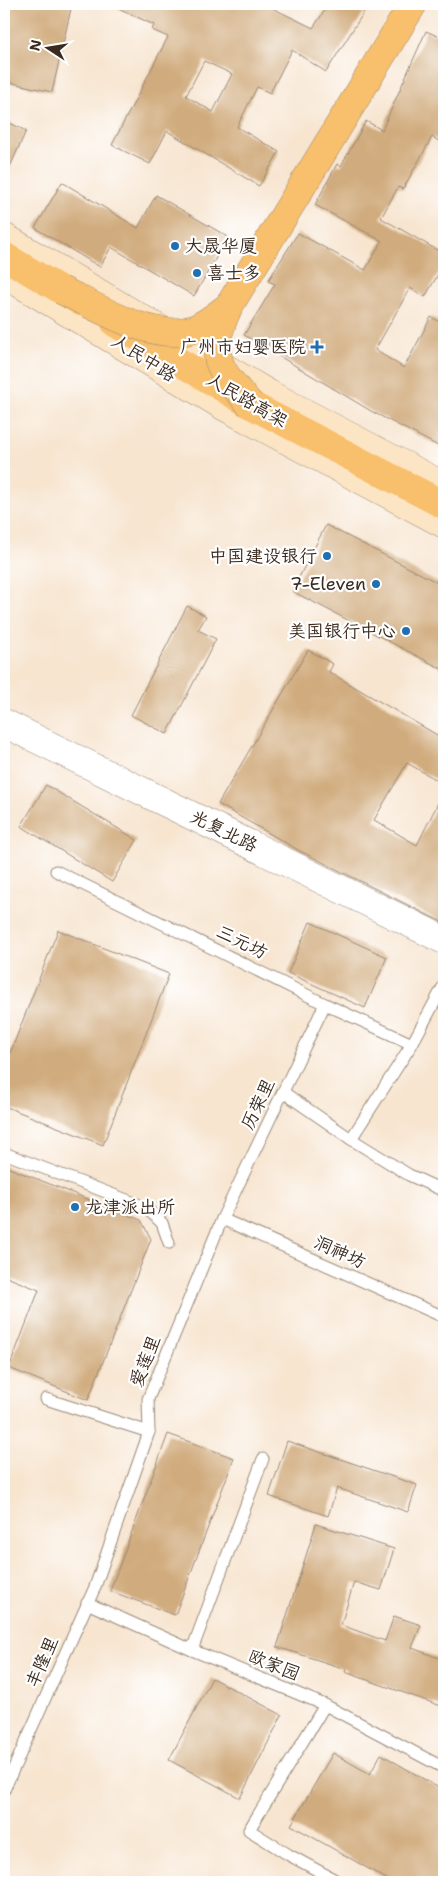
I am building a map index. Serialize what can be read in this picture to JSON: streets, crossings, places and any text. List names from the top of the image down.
{
  "streets": {
    "main road": ["人民中路", "人民路高架"],
    "street": ["光复北路"],
    "lane": [
      "三元坊",
      "历荣里",
      "洞神坊",
      "爱莲里",
      "丰隆里",
      "欧家园"
    ]
  },
  "crossings": [
    ["三元坊", "历荣里"],
    ["历荣里", "洞神坊"],
    ["历荣里", "爱莲里"],
    ["洞神坊", "爱莲里"],
    ["爱莲里", "丰隆里"],
    ["爱莲里", "欧家园"],
    ["丰隆里", "欧家园"]
  ],
  "places": {
    "other": [
      "大晟华厦",
      "喜士多",
      "中国建设银行",
      "7-Eleven",
      "美国银行中心",
      "龙津派出所"
    ],
    "health": ["广州市妇婴医院"]
  },
  "north": "left"
}
